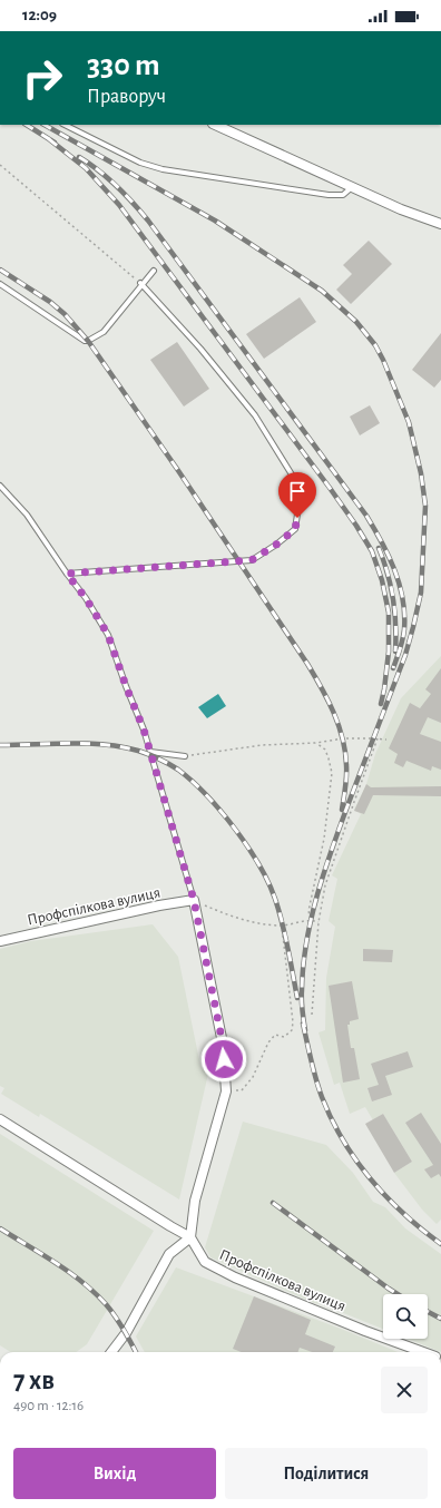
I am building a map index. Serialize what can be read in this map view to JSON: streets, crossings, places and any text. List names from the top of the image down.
{
  "streets": {
    "street": ["Профспілкова вулиця"]
  },
  "page": {
    "status": "12:09",
    "turn": ["330 m", "Праворуч"],
    "heading": ["7 хв", "490 m · 12:16"],
    "buttons": ["Вихід", "Поділитися"]
  }
}
